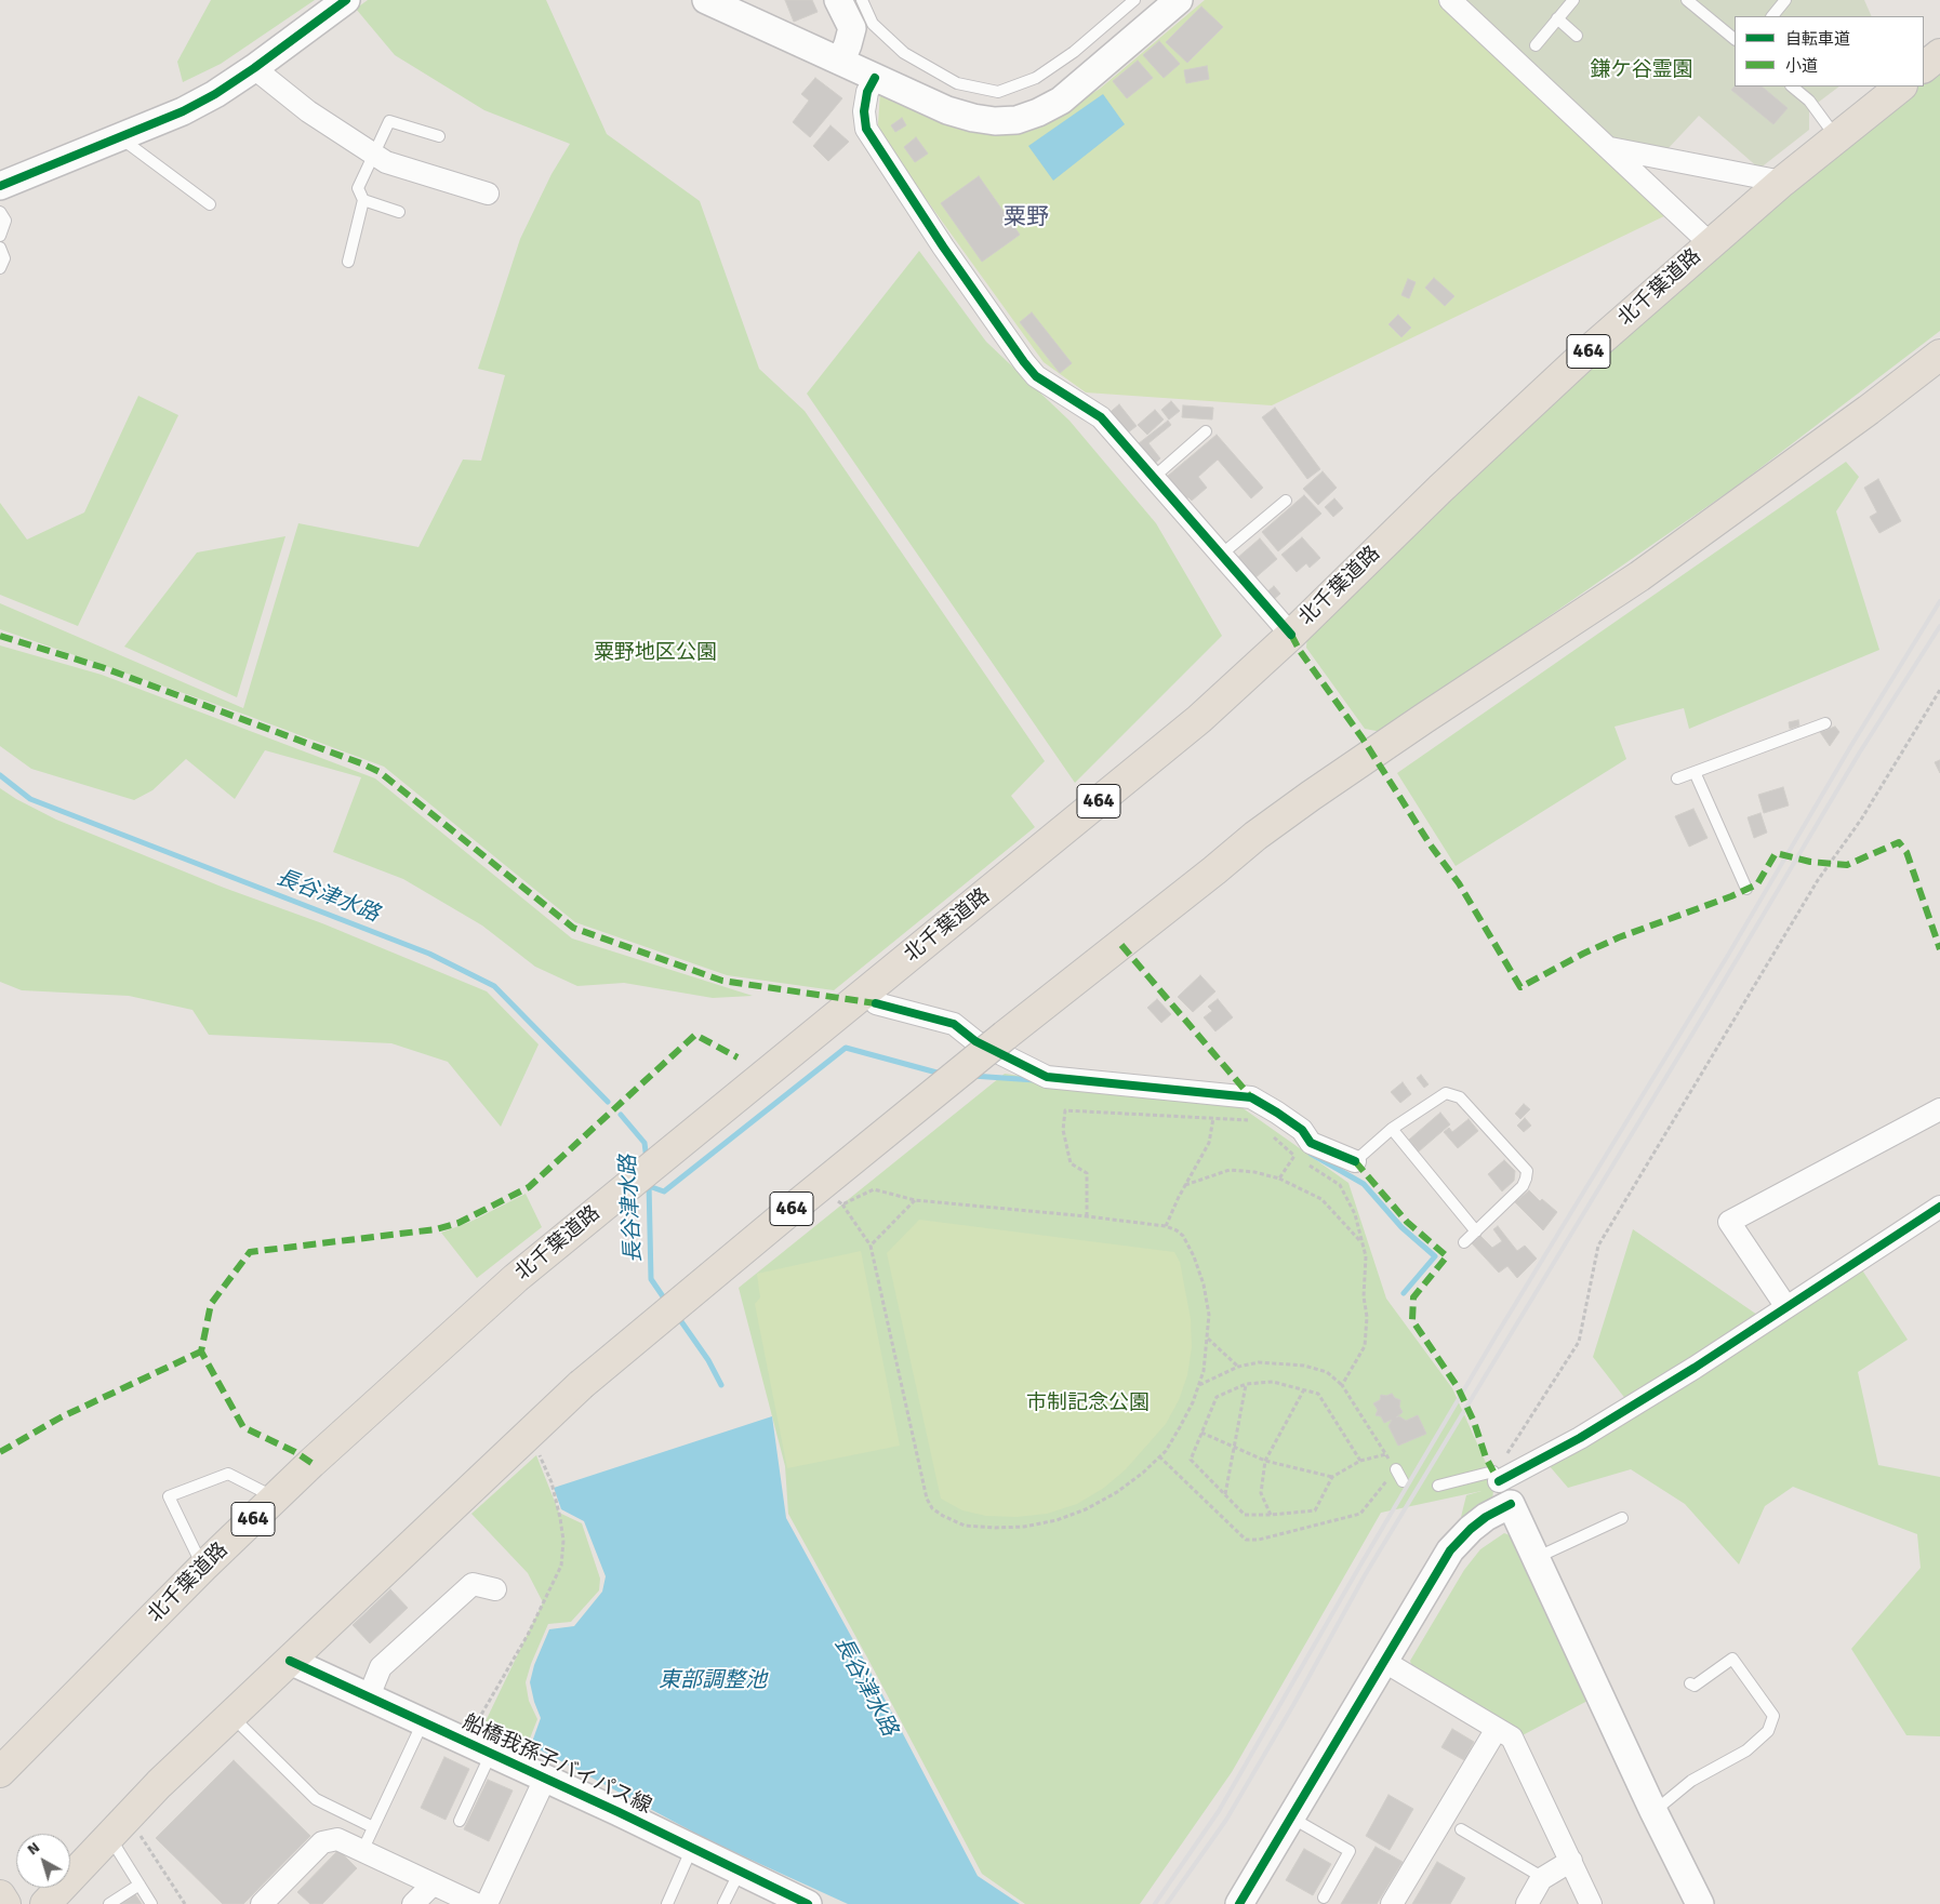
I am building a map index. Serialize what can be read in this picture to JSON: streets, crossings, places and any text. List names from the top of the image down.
{
  "streets": {
    "highway": ["北千葉道路", "464"],
    "street": ["船橋我孫子バイパス線"]
  },
  "crossings": [
    ["464", "船橋我孫子バイパス線"]
  ],
  "districts": ["粟野"],
  "water": ["長谷津水路", "東部調整池"],
  "parks": ["鎌ケ谷霊園", "粟野地区公園", "市制記念公園"],
  "legend": ["自転車道", "小道"],
  "north": "top left"
}
